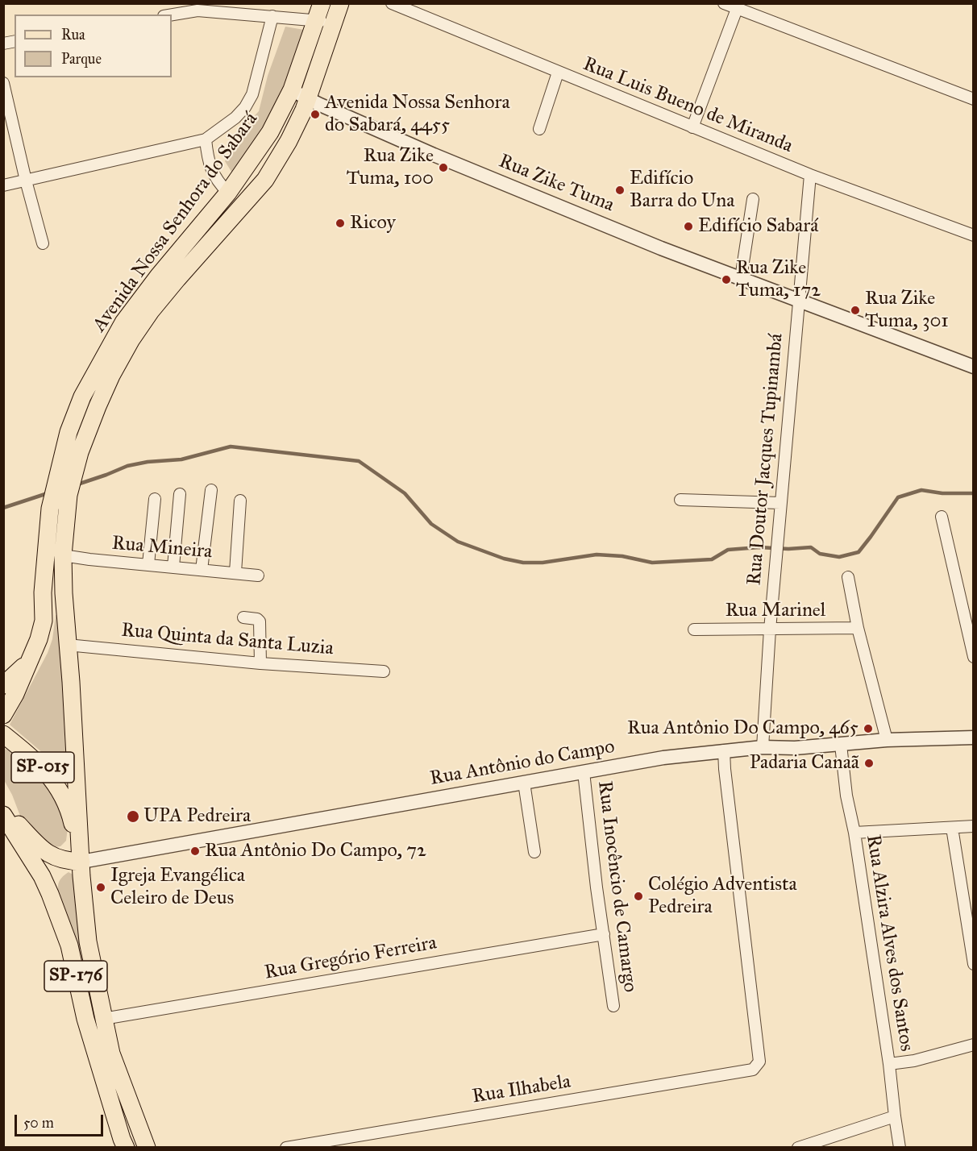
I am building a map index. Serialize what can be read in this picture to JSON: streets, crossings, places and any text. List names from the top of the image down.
{
  "streets": {
    "main road": ["Avenida Nossa Senhora do Sabará", "SP-015", "SP-176"],
    "street": [
      "Rua Luis Bueno de Miranda",
      "Rua Zike Tuma",
      "Rua Doutor Jacques Tupinambá",
      "Rua Mineira",
      "Rua Marinel",
      "Rua Quinta da Santa Luzia",
      "Rua Antônio do Campo",
      "Rua Inocêncio de Camargo",
      "Rua Alzira Alves dos Santos",
      "Rua Gregório Ferreira",
      "Rua Ilhabela"
    ]
  },
  "crossings": [
    ["Rua Luis Bueno de Miranda", "Rua Doutor Jacques Tupinambá"],
    ["Rua Zike Tuma", "Avenida Nossa Senhora do Sabará"],
    ["Rua Zike Tuma", "Rua Doutor Jacques Tupinambá"],
    ["Avenida Nossa Senhora do Sabará", "Rua Mineira"],
    ["Avenida Nossa Senhora do Sabará", "Rua Quinta da Santa Luzia"],
    ["Avenida Nossa Senhora do Sabará", "Rua Antônio do Campo"],
    ["Avenida Nossa Senhora do Sabará", "SP-015"],
    ["Avenida Nossa Senhora do Sabará", "SP-176"],
    ["Rua Doutor Jacques Tupinambá", "Rua Marinel"],
    ["Rua Doutor Jacques Tupinambá", "Rua Antônio do Campo"],
    ["Rua Antônio do Campo", "SP-015"],
    ["Rua Antônio do Campo", "Rua Inocêncio de Camargo"],
    ["Rua Antônio do Campo", "Rua Alzira Alves dos Santos"],
    ["Rua Antônio do Campo", "SP-176"],
    ["Rua Antônio do Campo", "Rua Ilhabela"],
    ["SP-015", "SP-176"],
    ["Rua Inocêncio de Camargo", "Rua Gregório Ferreira"],
    ["Rua Gregório Ferreira", "SP-176"]
  ],
  "places": [
    "Avenida Nossa Senhora do Sabará, 4455",
    "Rua Zike Tuma, 100",
    "Edifício Barra do Una",
    "Ricoy",
    "Edifício Sabará",
    "Rua Zike Tuma, 172",
    "Rua Zike Tuma, 301",
    "Rua Antônio Do Campo, 465",
    "Padaria Canaã",
    "UPA Pedreira",
    "Rua Antônio Do Campo, 72",
    "Igreja Evangélica Celeiro de Deus",
    "Colégio Adventista Pedreira"
  ],
  "legend": ["Rua", "Parque"],
  "scale_bar": "50 m"
}
